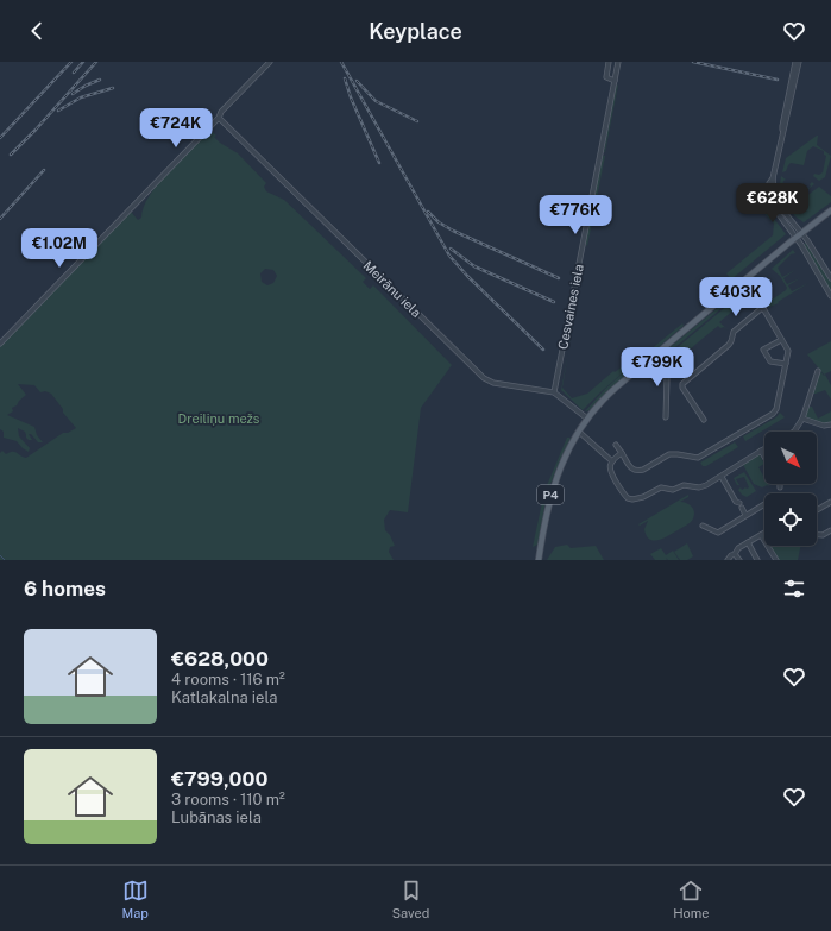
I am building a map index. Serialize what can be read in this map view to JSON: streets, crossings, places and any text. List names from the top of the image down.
{
  "streets": {
    "main road": ["P4"],
    "street": ["Meirānu iela", "Cesvaines iela"]
  },
  "crossings": [
    ["Meirānu iela", "Cesvaines iela"],
    ["Meirānu iela", "P4"]
  ],
  "parks": ["Dreiliņu mežs"],
  "north": "bottom right",
  "page": {
    "header": "Keyplace",
    "price": [
      "€724K",
      "€628K",
      "€776K",
      "€1.02M",
      "€403K",
      "€799K"
    ],
    "heading": "6 homes",
    "list": [
      {
        "name": "€628,000",
        "note": "4 rooms · 116 m² · Katlakalna iela"
      },
      {
        "name": "€799,000",
        "note": "3 rooms · 110 m² · Lubānas iela"
      }
    ],
    "tabs": ["Map", "Saved", "Home"]
  }
}
